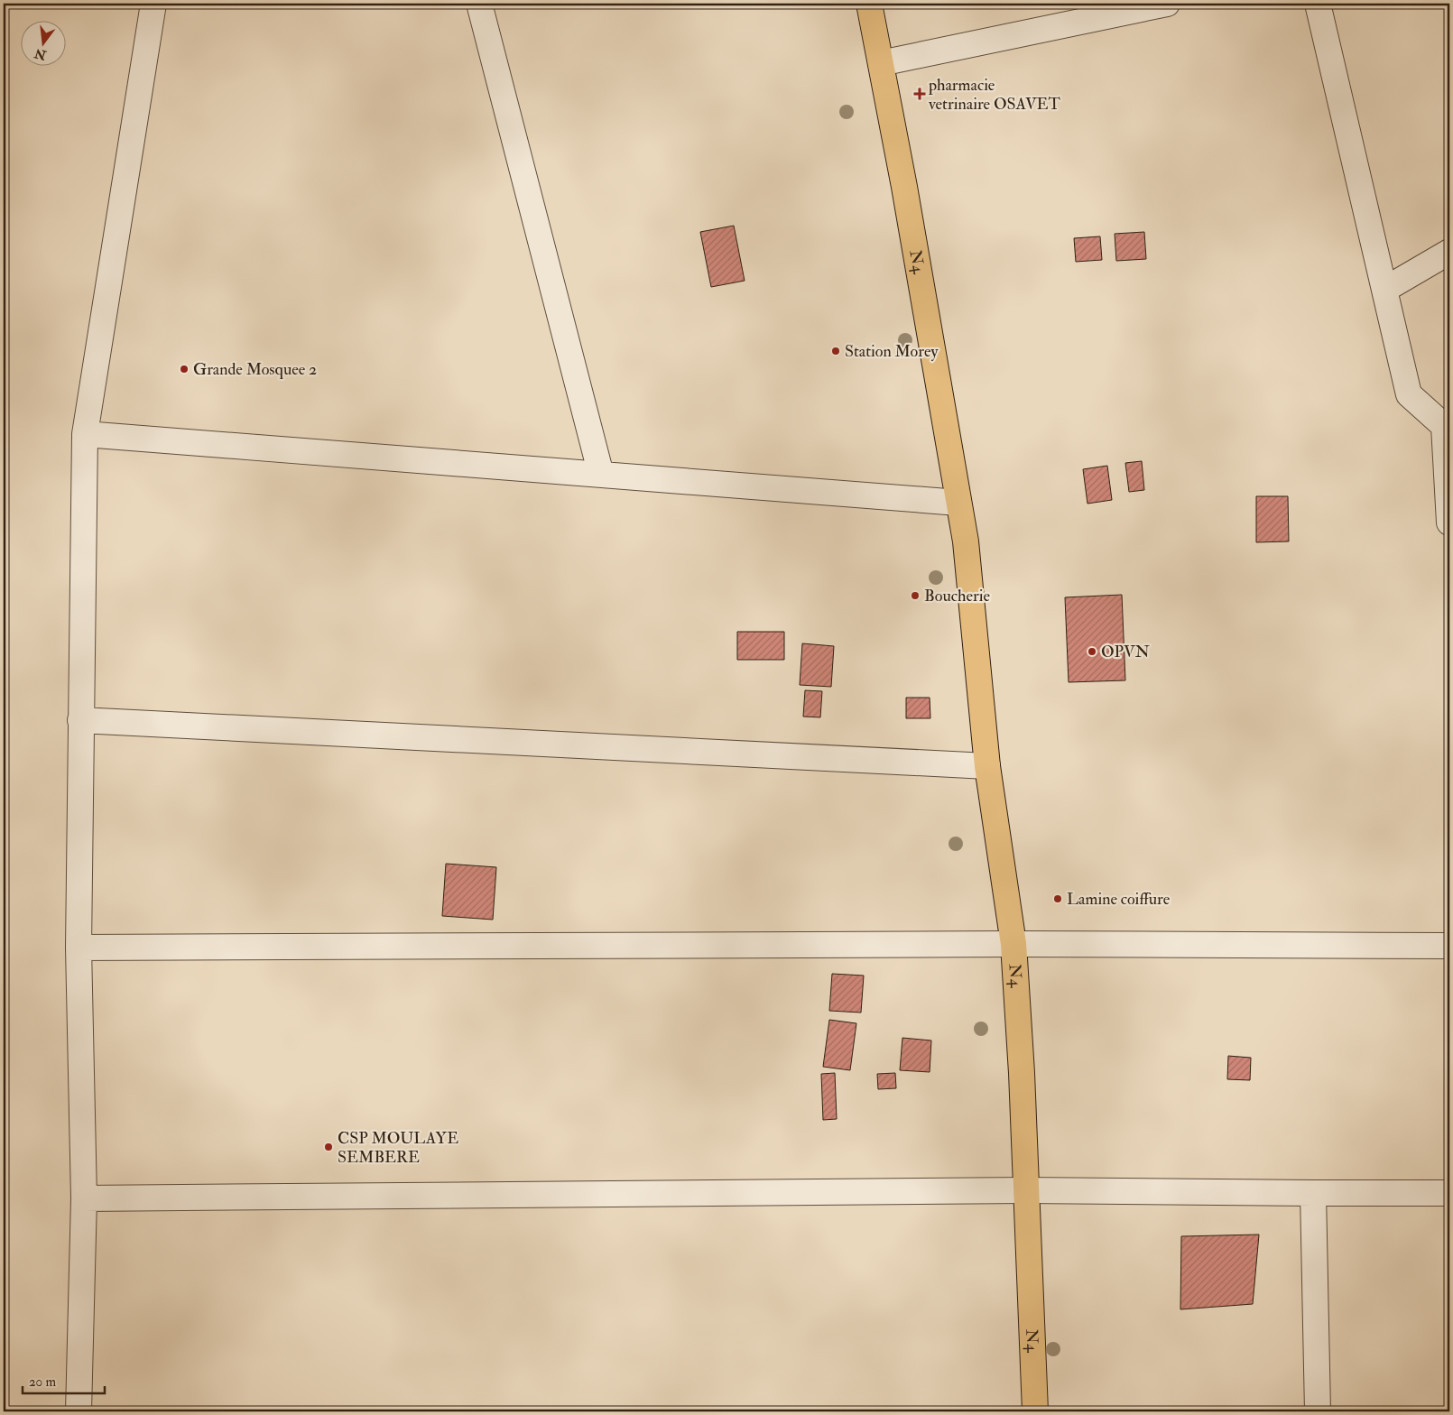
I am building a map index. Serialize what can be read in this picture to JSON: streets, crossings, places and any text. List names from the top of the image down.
{
  "streets": {
    "main road": ["N4"]
  },
  "places": {
    "health": ["pharmacie vetrinaire OSAVET"],
    "other": [
      "Station Morey",
      "Grande Mosquee 2",
      "Boucherie",
      "OPVN",
      "Lamine coiffure",
      "CSP MOULAYE SEMBERE"
    ]
  },
  "scale_bar": "20 m",
  "north": "bottom"
}
